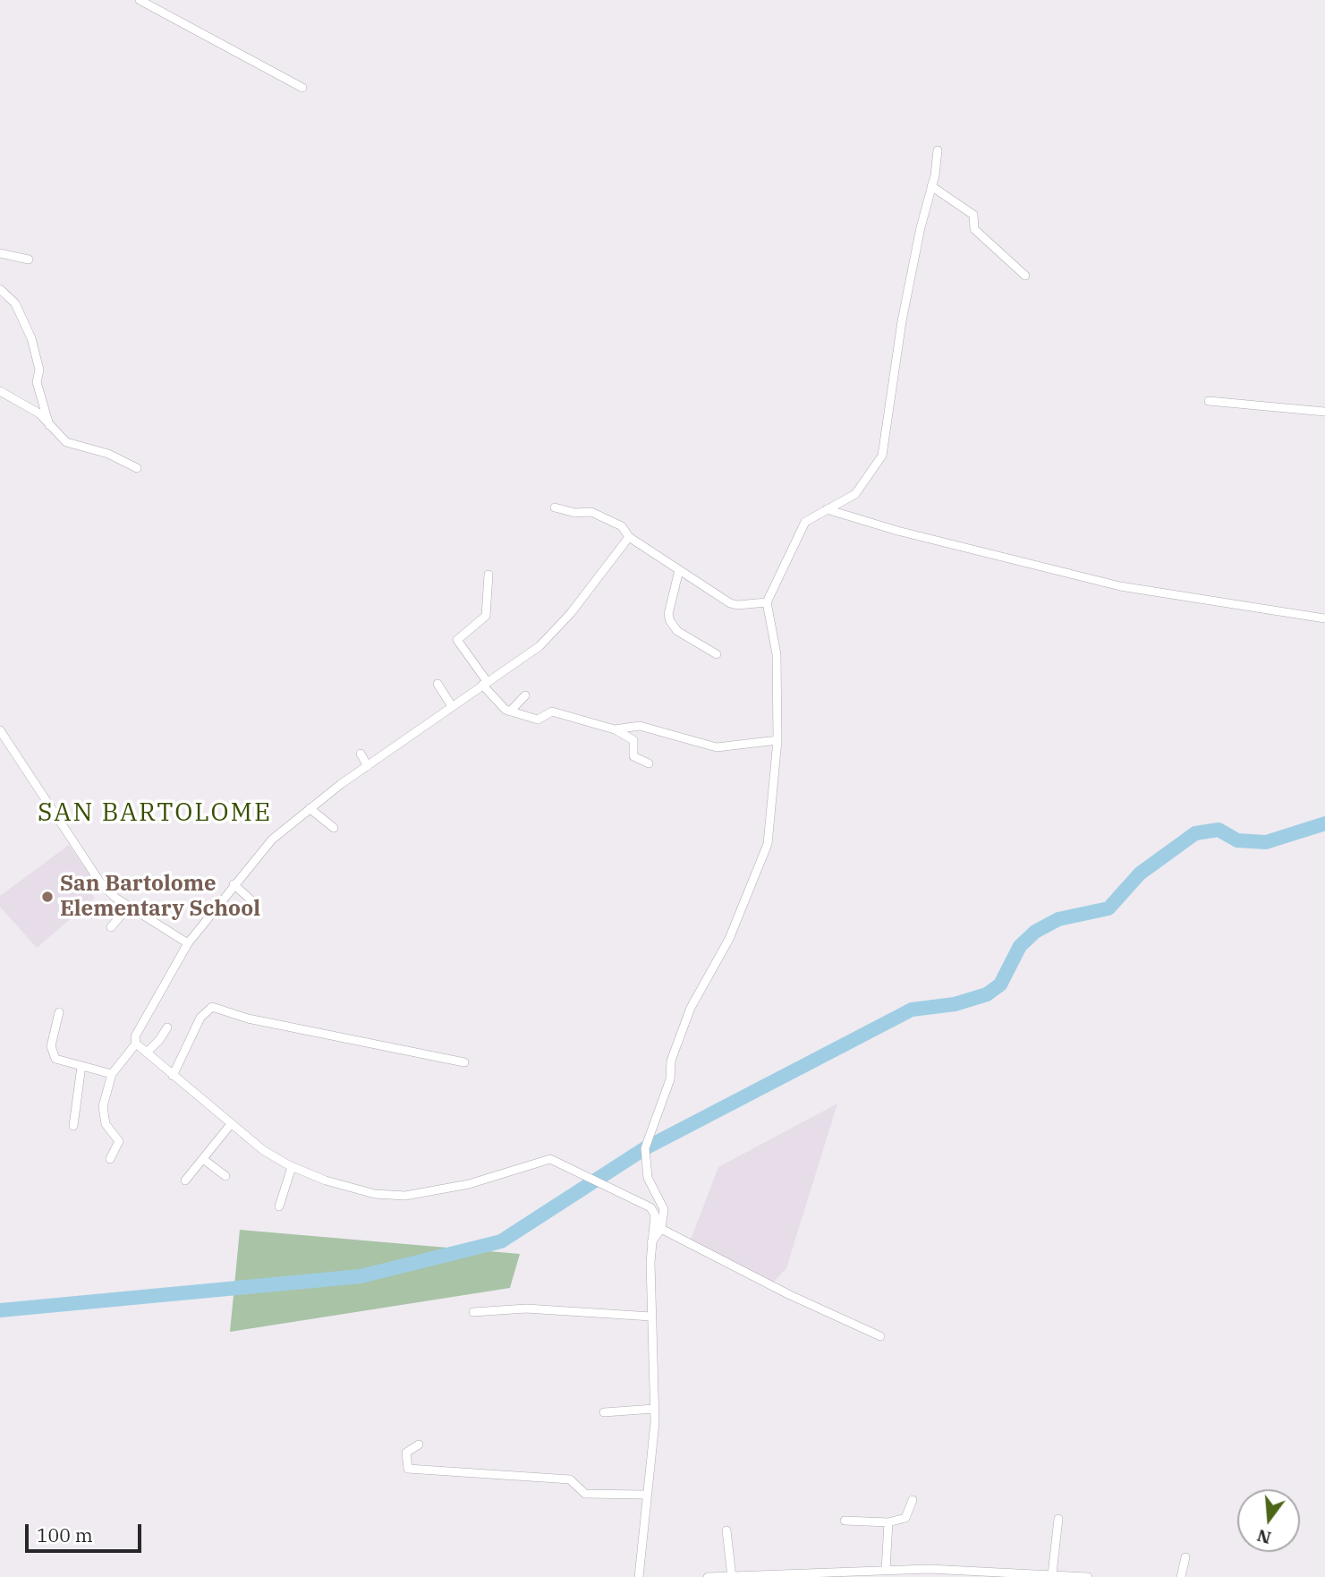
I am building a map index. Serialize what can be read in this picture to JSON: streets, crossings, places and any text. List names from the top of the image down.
{
  "districts": ["SAN BARTOLOME"],
  "places": ["San Bartolome Elementary School"],
  "scale_bar": "100 m",
  "north": "bottom"
}
